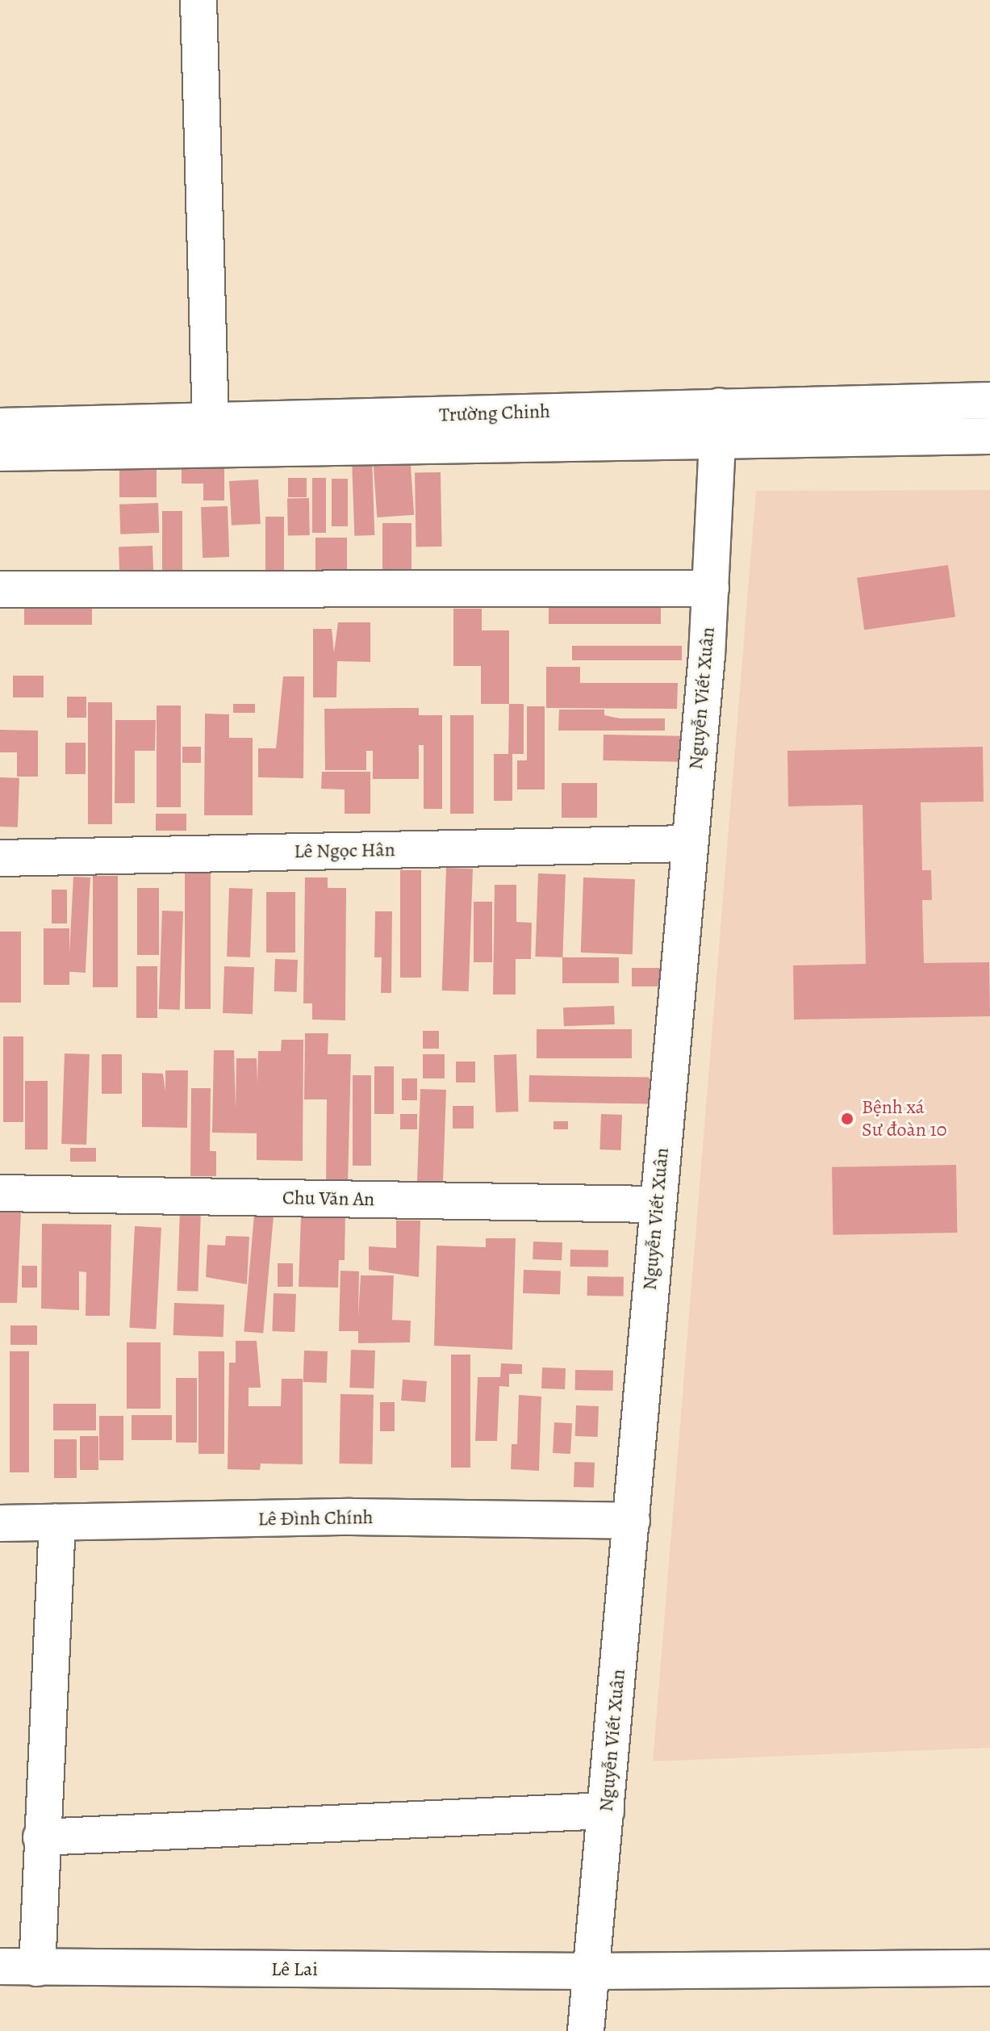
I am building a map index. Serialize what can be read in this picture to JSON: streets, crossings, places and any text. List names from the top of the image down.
{
  "streets": {
    "street": [
      "Trường Chinh",
      "Nguyễn Viết Xuân",
      "Lê Ngọc Hân",
      "Chu Văn An",
      "Lê Đình Chính",
      "Lê Lai"
    ]
  },
  "crossings": [
    ["Trường Chinh", "Nguyễn Viết Xuân"],
    ["Nguyễn Viết Xuân", "Lê Ngọc Hân"],
    ["Nguyễn Viết Xuân", "Chu Văn An"],
    ["Nguyễn Viết Xuân", "Lê Đình Chính"],
    ["Nguyễn Viết Xuân", "Lê Lai"]
  ],
  "places": ["Bệnh xá Sư đoàn 10"]
}
